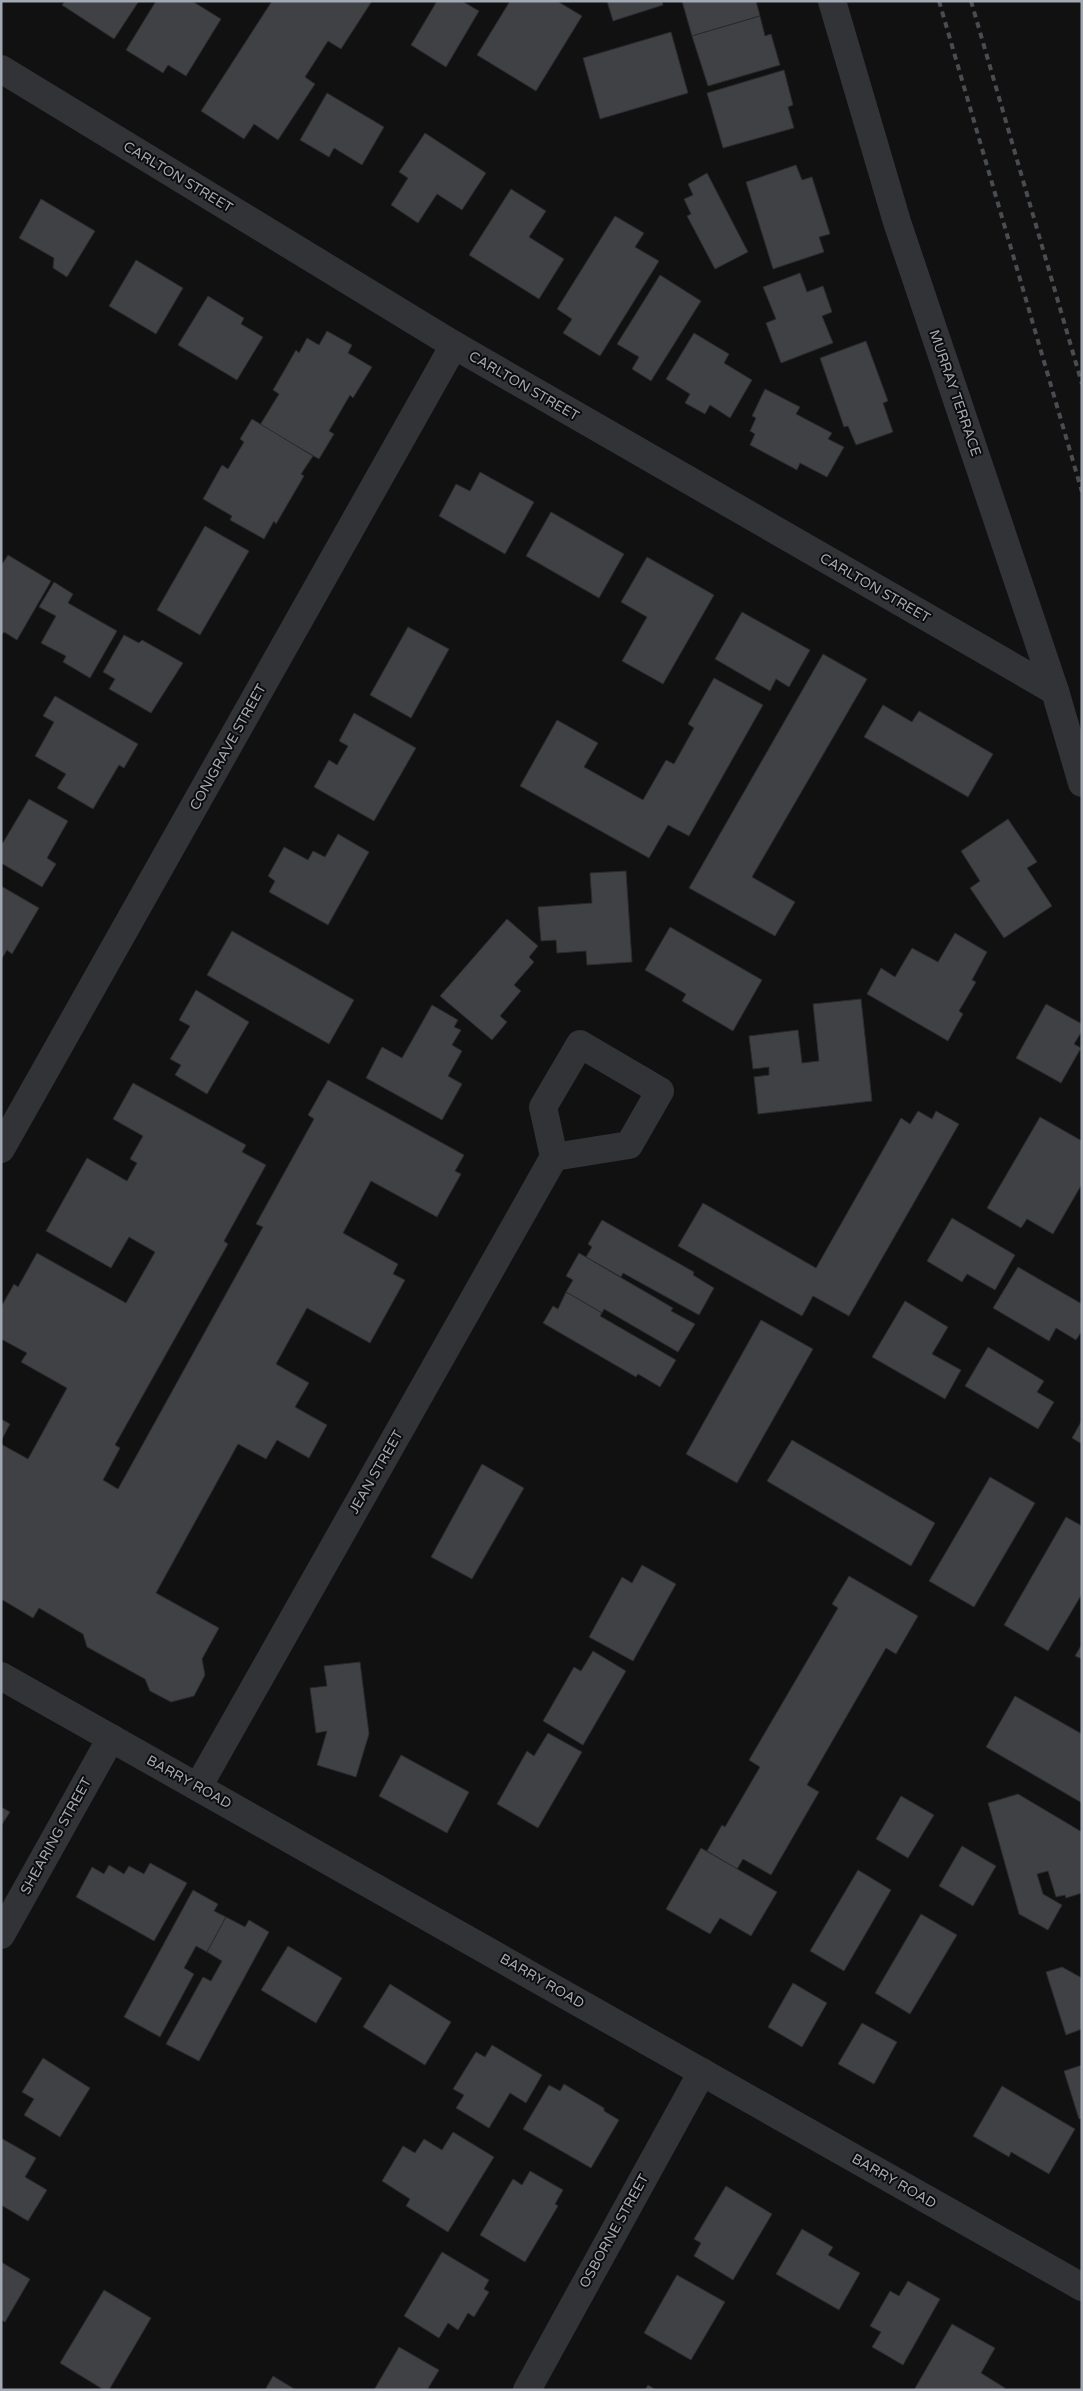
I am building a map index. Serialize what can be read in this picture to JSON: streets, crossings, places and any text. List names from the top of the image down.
{
  "streets": {
    "street": [
      "CARLTON STREET",
      "MURRAY TERRACE",
      "CONIGRAVE STREET",
      "JEAN STREET",
      "BARRY ROAD",
      "SHEARING STREET",
      "OSBORNE STREET"
    ]
  },
  "crossings": [
    ["CARLTON STREET", "MURRAY TERRACE"],
    ["CARLTON STREET", "CONIGRAVE STREET"],
    ["JEAN STREET", "BARRY ROAD"],
    ["BARRY ROAD", "SHEARING STREET"],
    ["BARRY ROAD", "OSBORNE STREET"]
  ]
}
